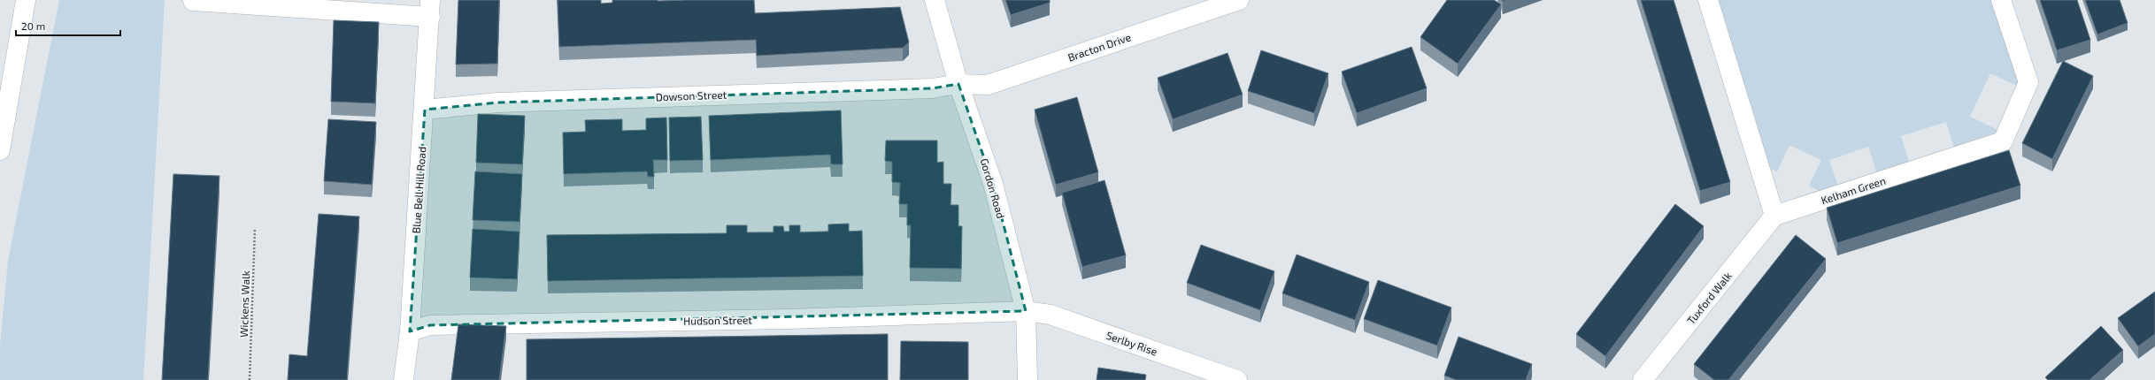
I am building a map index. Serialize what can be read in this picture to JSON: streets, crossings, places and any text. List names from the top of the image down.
{
  "streets": {
    "street": [
      "Bracton Drive",
      "Dowson Street",
      "Gordon Road",
      "Blue Bell Hill Road",
      "Kelham Green",
      "Tuxford Walk",
      "Hudson Street",
      "Serlby Rise"
    ],
    "path": ["Wickens Walk"]
  },
  "crossings": [
    ["Bracton Drive", "Dowson Street"],
    ["Bracton Drive", "Gordon Road"],
    ["Dowson Street", "Gordon Road"],
    ["Dowson Street", "Blue Bell Hill Road"],
    ["Gordon Road", "Hudson Street"],
    ["Gordon Road", "Serlby Rise"],
    ["Blue Bell Hill Road", "Hudson Street"],
    ["Kelham Green", "Tuxford Walk"],
    ["Hudson Street", "Serlby Rise"]
  ],
  "scale_bar": "20 m"
}
